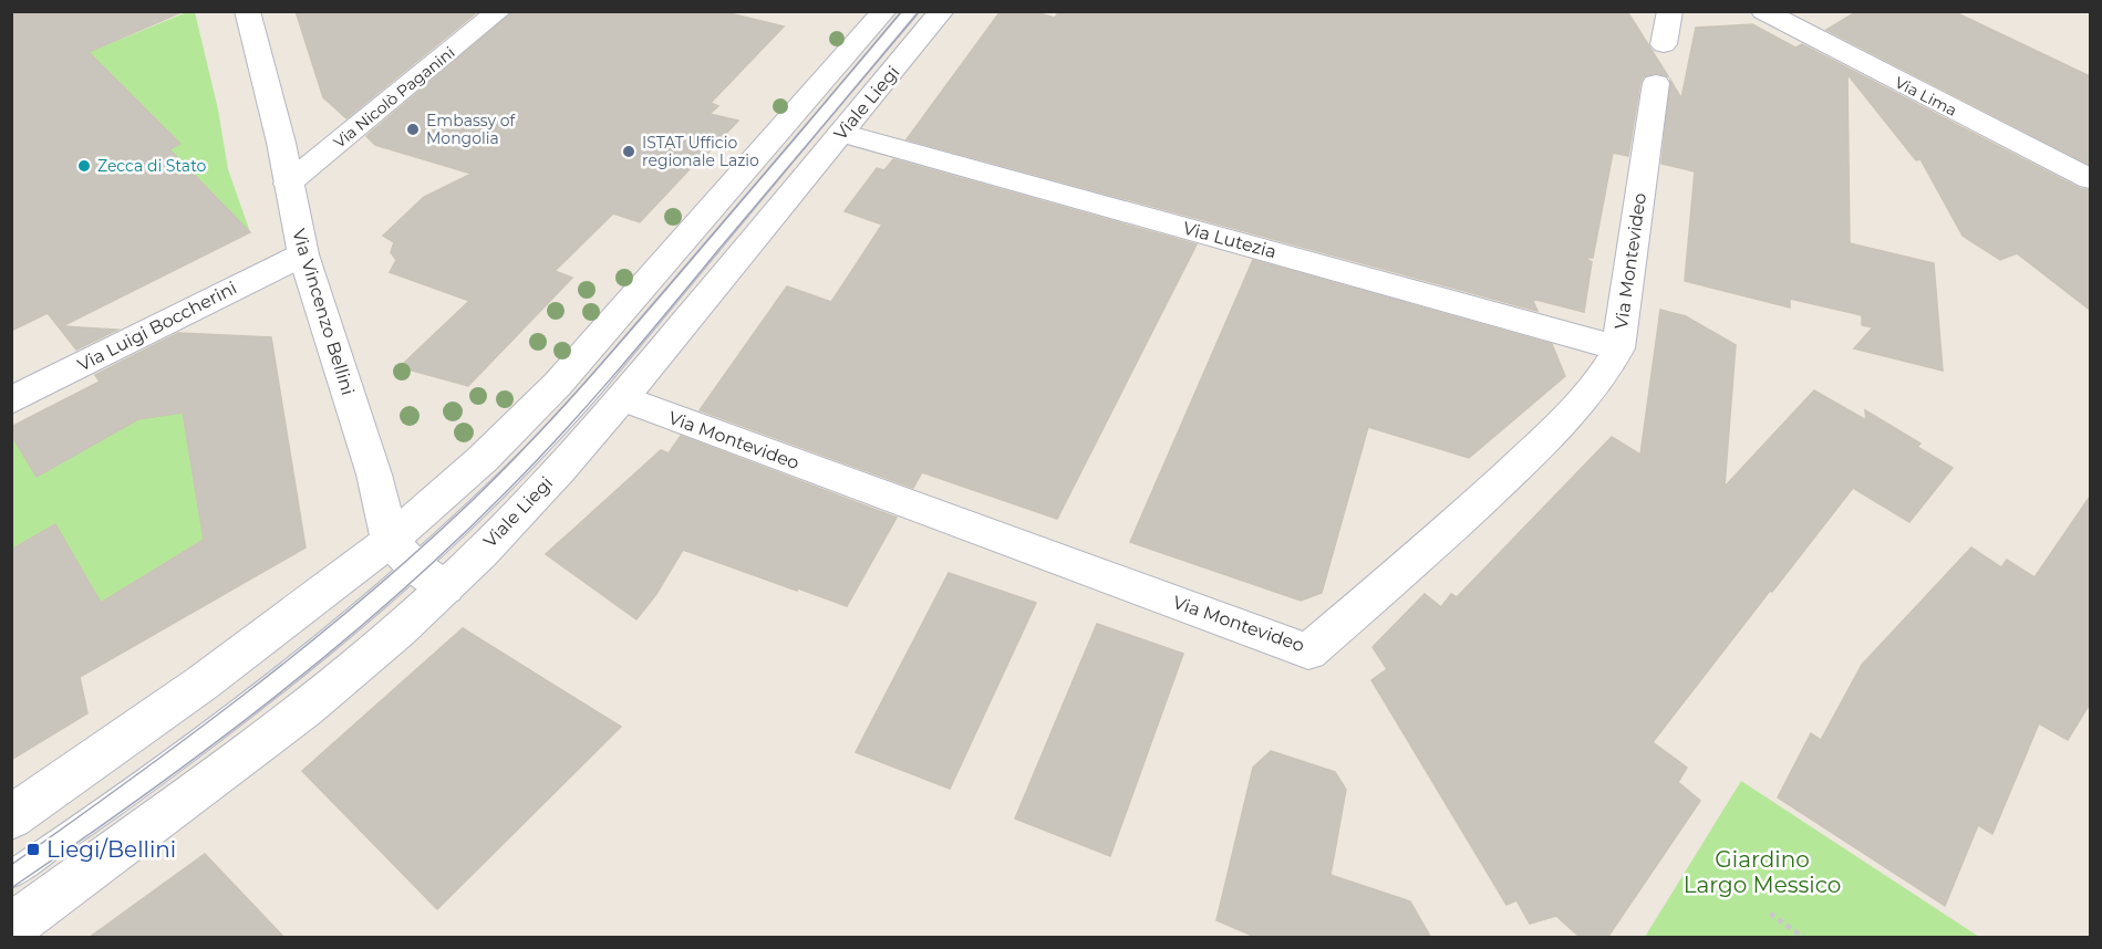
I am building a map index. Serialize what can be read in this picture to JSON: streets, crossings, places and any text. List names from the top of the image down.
{
  "streets": {
    "street": [
      "Via Lima",
      "Via Nicolò Paganini",
      "Viale Liegi",
      "Via Lutezia",
      "Via Montevideo",
      "Via Vincenzo Bellini",
      "Via Luigi Boccherini"
    ]
  },
  "crossings": [
    ["Via Nicolò Paganini", "Via Vincenzo Bellini"],
    ["Viale Liegi", "Via Lutezia"],
    ["Viale Liegi", "Via Montevideo"],
    ["Viale Liegi", "Via Vincenzo Bellini"],
    ["Via Lutezia", "Via Montevideo"],
    ["Via Vincenzo Bellini", "Via Luigi Boccherini"]
  ],
  "parks": ["Giardino Largo Messico"],
  "places": {
    "other": ["Embassy of Mongolia", "ISTAT Ufficio regionale Lazio", "Zecca di Stato"],
    "transit": ["Liegi/Bellini"]
  }
}
